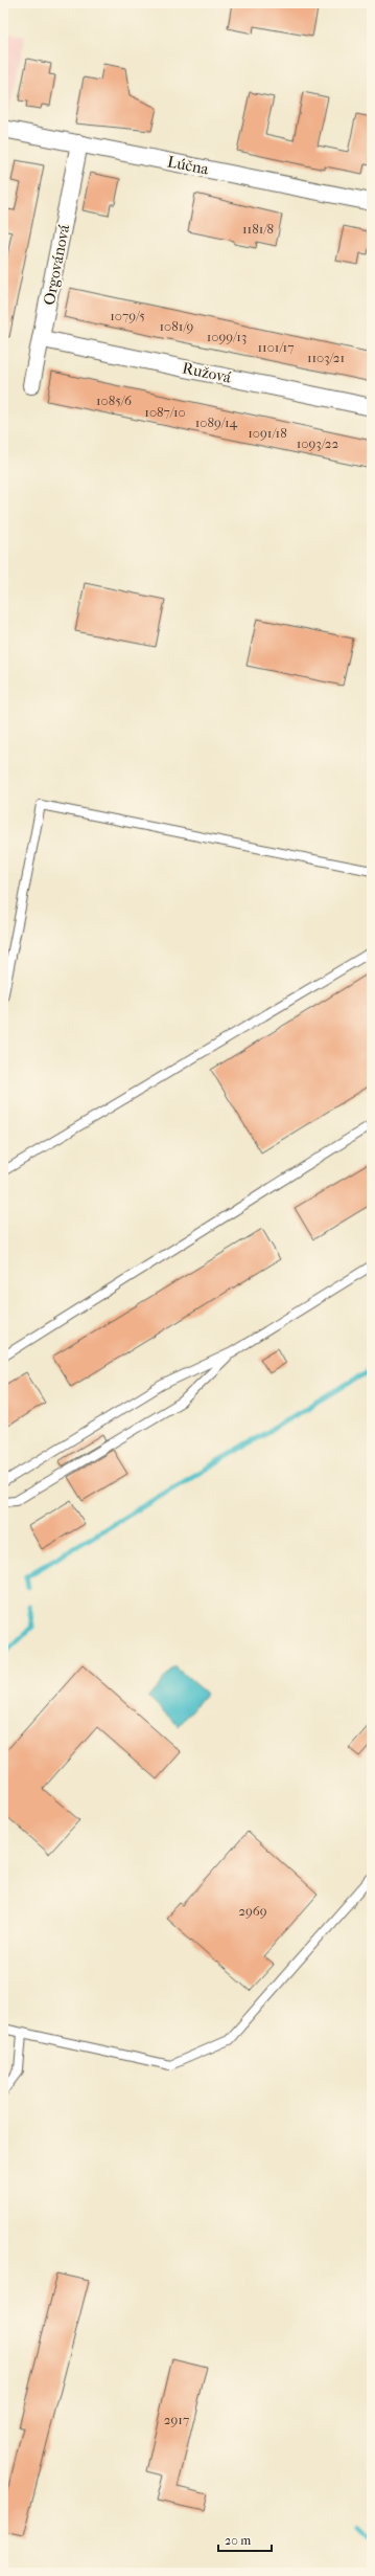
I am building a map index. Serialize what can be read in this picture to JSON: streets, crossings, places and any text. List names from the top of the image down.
{
  "streets": {
    "street": ["Lúčna", "Orgovánová", "Ružová"]
  },
  "crossings": [
    ["Lúčna", "Orgovánová"],
    ["Orgovánová", "Ružová"]
  ],
  "house_numbers": [
    "1181/8",
    "1079/5",
    "1081/9",
    "1099/13",
    "1101/17",
    "1103/21",
    "1085/6",
    "1087/10",
    "1089/14",
    "1091/18",
    "1093/22",
    "2969",
    "2917"
  ],
  "scale_bar": "20 m"
}
